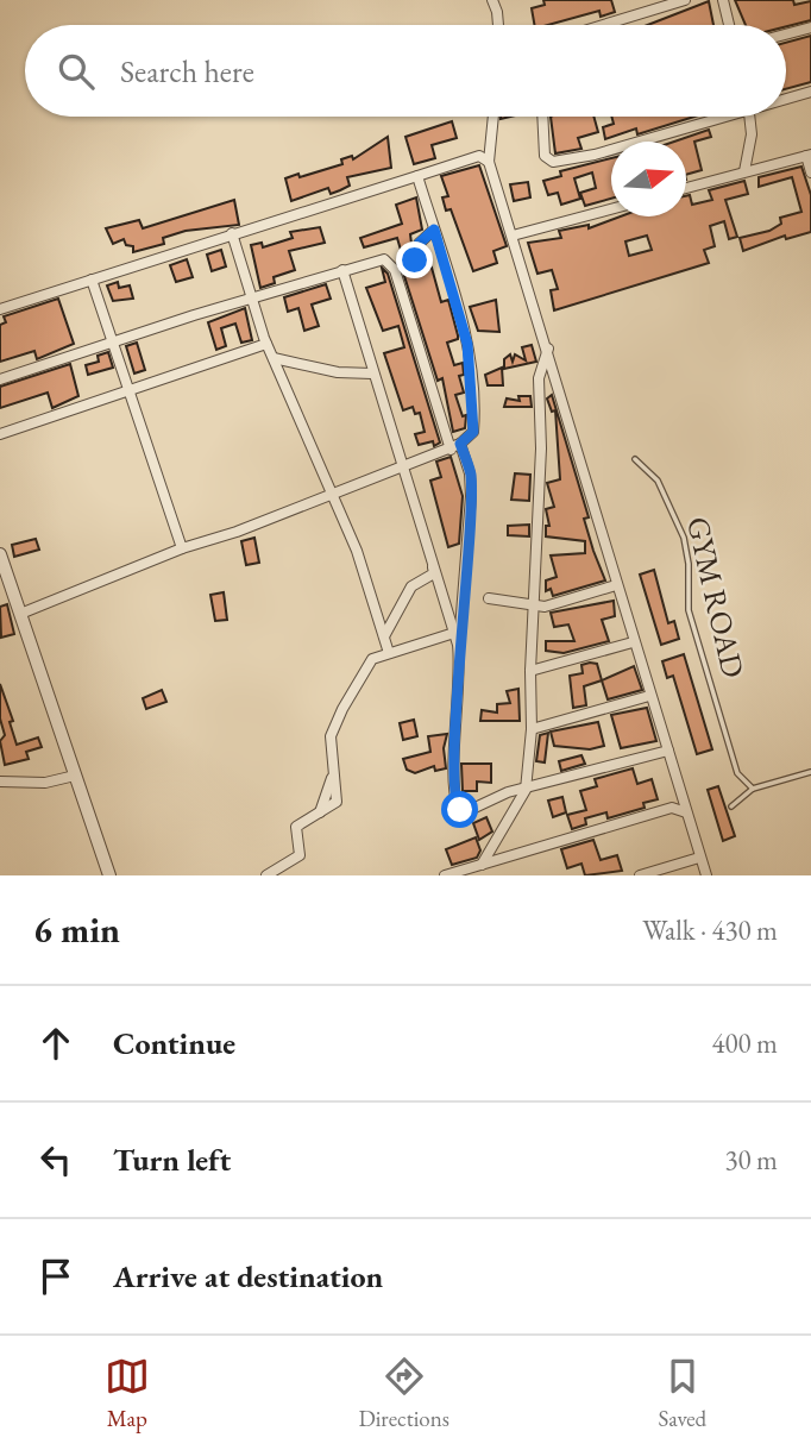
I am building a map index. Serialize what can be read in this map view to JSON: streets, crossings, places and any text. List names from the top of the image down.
{
  "streets": {
    "lane": ["GYM ROAD"]
  },
  "north": "right",
  "page": {
    "search": "Search here",
    "heading": ["6 min", "Walk · 430 m"],
    "list": [
      ["Continue", "400 m"],
      ["Turn left", "30 m"],
      "Arrive at destination"
    ],
    "nav": ["Map", "Directions", "Saved"]
  }
}
